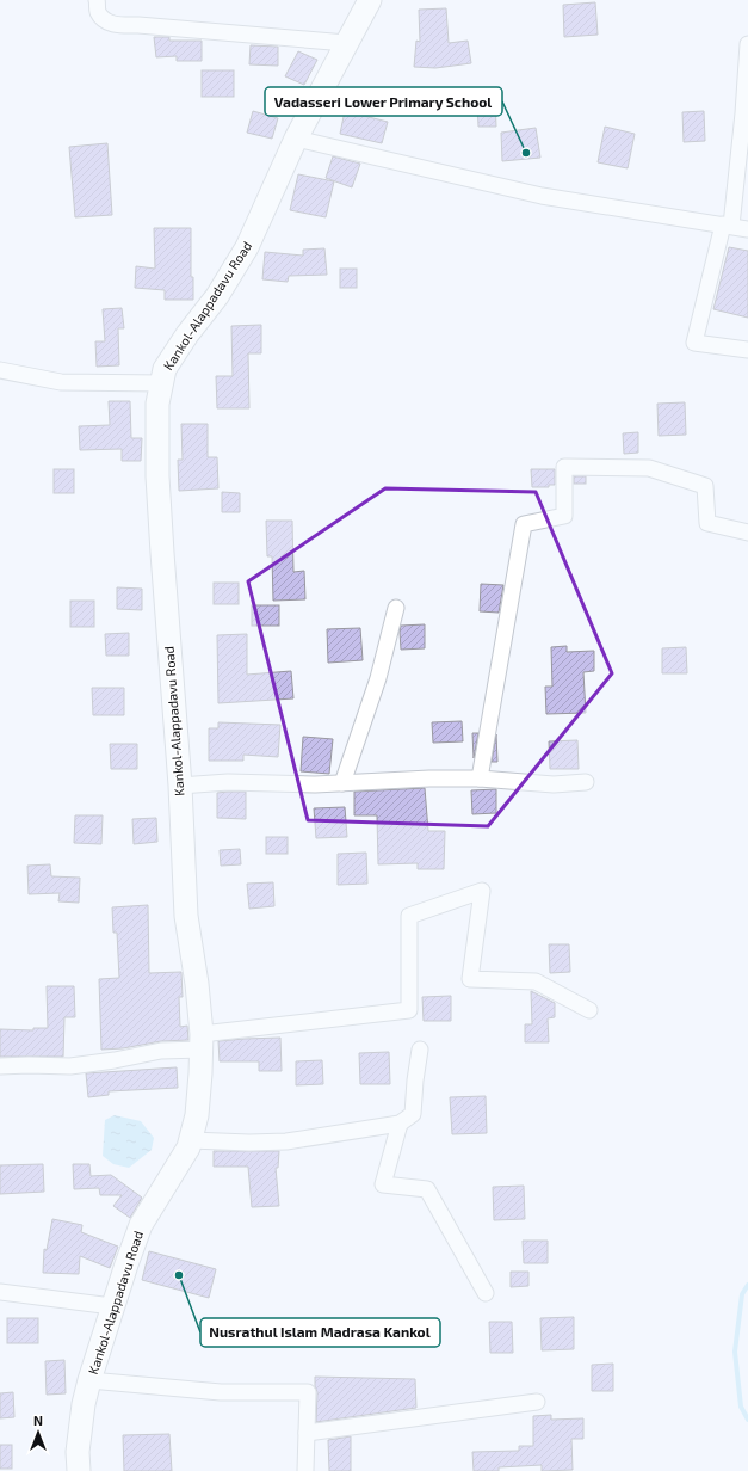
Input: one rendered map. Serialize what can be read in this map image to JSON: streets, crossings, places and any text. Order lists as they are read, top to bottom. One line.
{"streets":{"main road":["Kankol-Alappadavu Road"]},"places":["Vadasseri Lower Primary School","Nusrathul Islam Madrasa Kankol"],"north":"top"}
